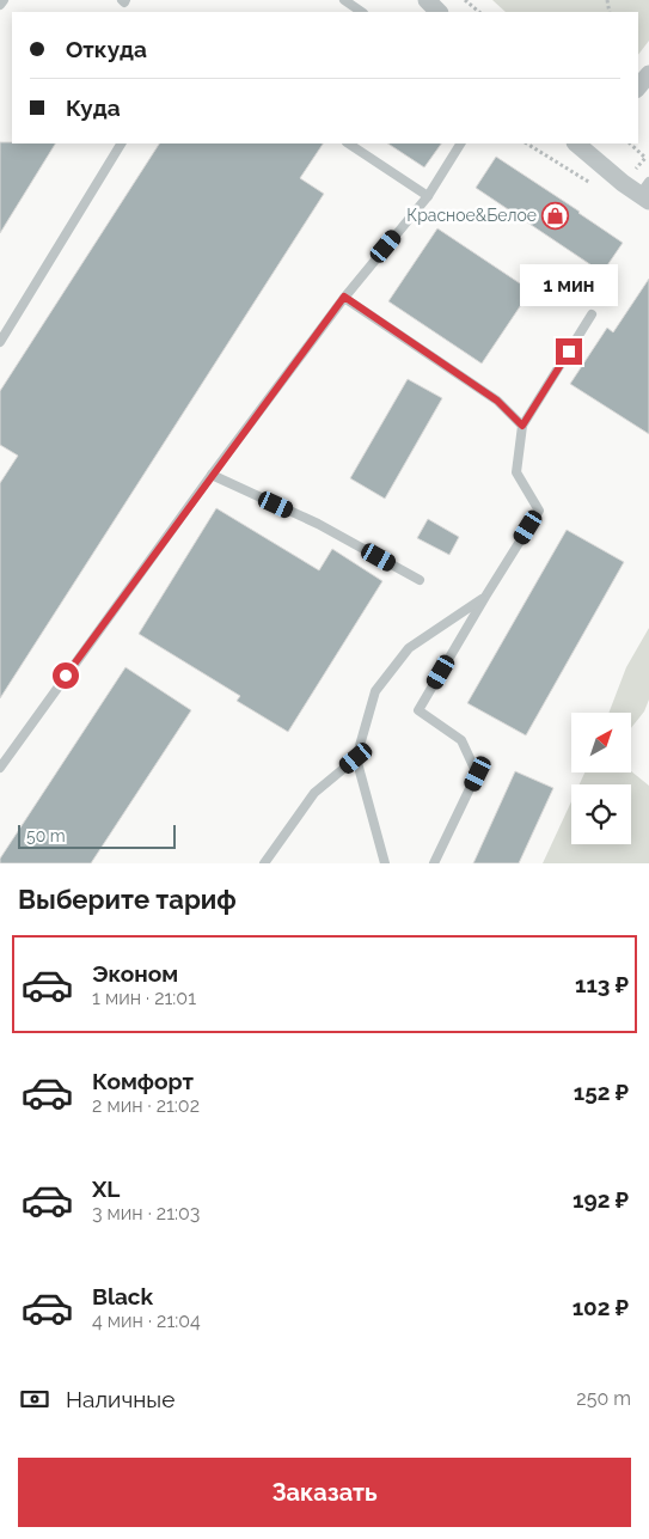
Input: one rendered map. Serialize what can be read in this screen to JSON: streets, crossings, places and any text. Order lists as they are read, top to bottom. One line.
{"places":{"shop":["Красное&Белое"]},"scale_bar":"50 m","north":"top right","page":{"banner":["Откуда","Куда"],"bubble":"1 мин","scale":"50 m","heading":"Выберите тариф","list":[{"name":"Эконом","note":"1 мин · 21:01","value":"113 ₽"},{"name":"Комфорт","note":"2 мин · 21:02","value":"152 ₽"},{"name":"XL","note":"3 мин · 21:03","value":"192 ₽"},{"name":"Black","note":"4 мин · 21:04","value":"102 ₽"}],"pay":["Наличные","250 m"],"buttons":"Заказать"}}
